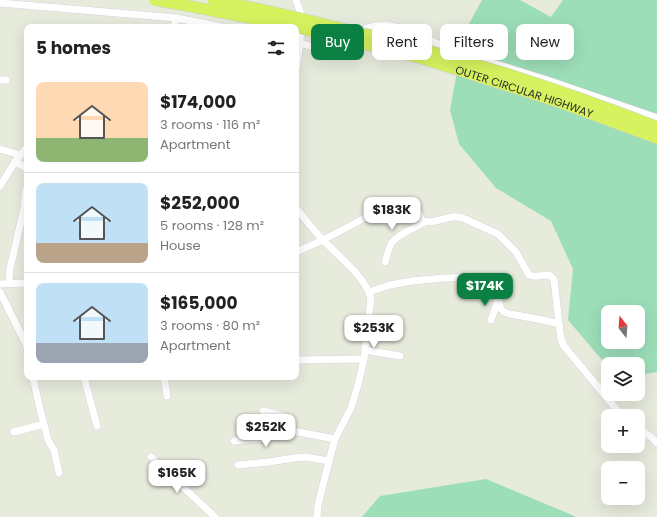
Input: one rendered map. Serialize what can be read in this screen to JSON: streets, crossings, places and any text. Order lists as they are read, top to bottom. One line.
{"streets":{"highway":["OUTER CIRCULAR HIGHWAY"]},"north":"top","page":{"chip":["Buy","Rent","Filters","New"],"heading":"5 homes","list":[{"name":"$174,000","note":"3 rooms · 116 m² · Apartment"},{"name":"$252,000","note":"5 rooms · 128 m² · House"},{"name":"$165,000","note":"3 rooms · 80 m² · Apartment"}],"price":["$183K","$174K","$253K","$252K","$165K"],"map_buttons":["+","−"]}}
